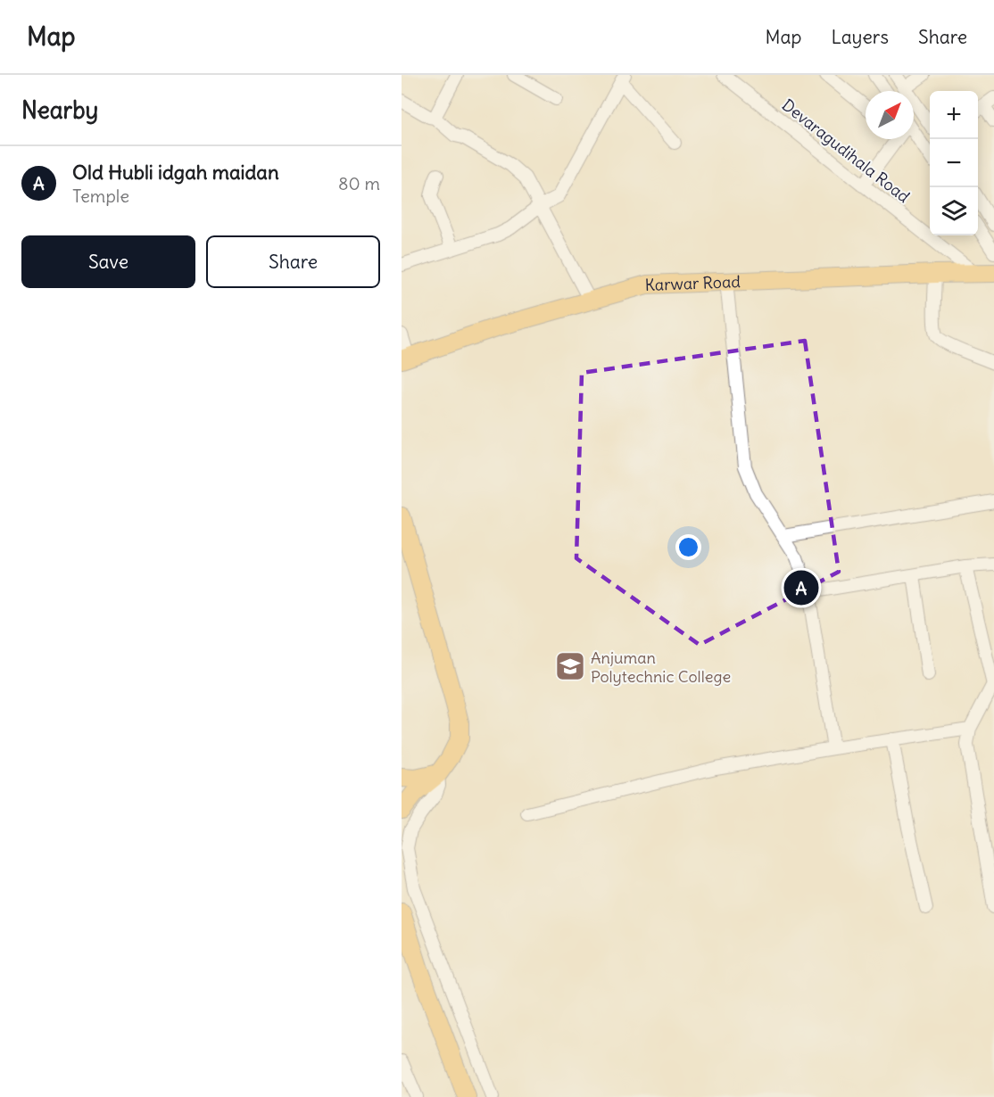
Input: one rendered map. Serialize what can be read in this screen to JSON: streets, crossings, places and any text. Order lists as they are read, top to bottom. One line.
{"streets":{"highway":["Karwar Road"],"street":["Devaragudihala Road"]},"crossings":[["Devaragudihala Road","Karwar Road"]],"places":{"school or university":["Anjuman Polytechnic College"]},"north":"top right","page":{"header":"Map","nav":["Map","Layers","Share"],"heading":"Nearby","map_buttons":["+","−"],"list":[{"mark":"A","name":"Old Hubli idgah maidan","note":"Temple","value":"80 m"}],"buttons":["Save","Share"],"pins":"A"}}
